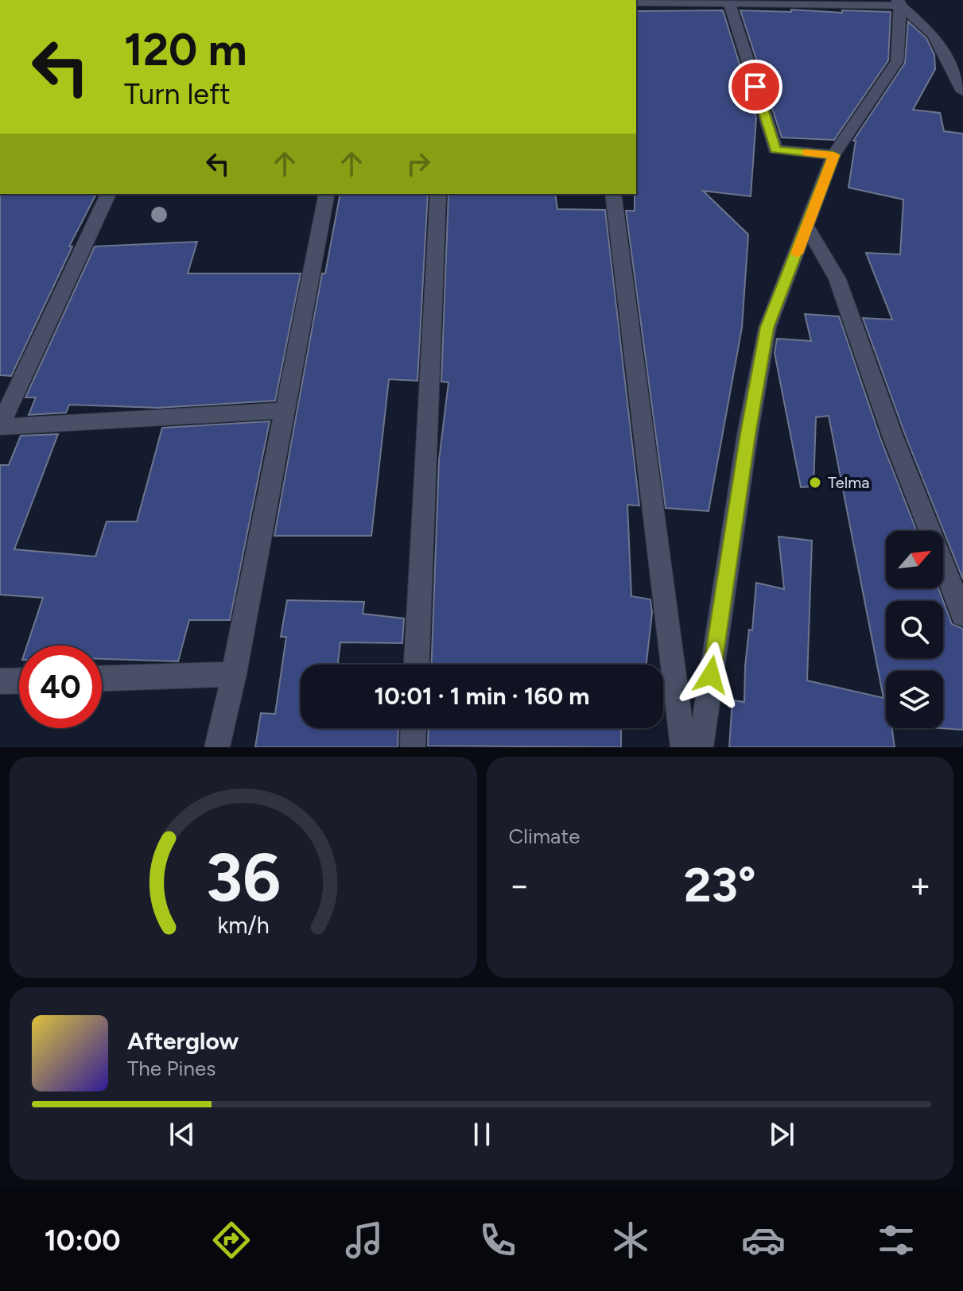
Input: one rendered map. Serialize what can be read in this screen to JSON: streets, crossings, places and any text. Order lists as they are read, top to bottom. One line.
{"places":["Telma"],"north":"top right","page":{"turn":["120 m","Turn left"],"limit":"40","trip":"10:01 · 1 min · 160 m","tile":"Climate","heat":["−","23°","+"],"song":["Afterglow","The Pines"],"tabs":"10:00","gauge":["36","km/h"]}}
